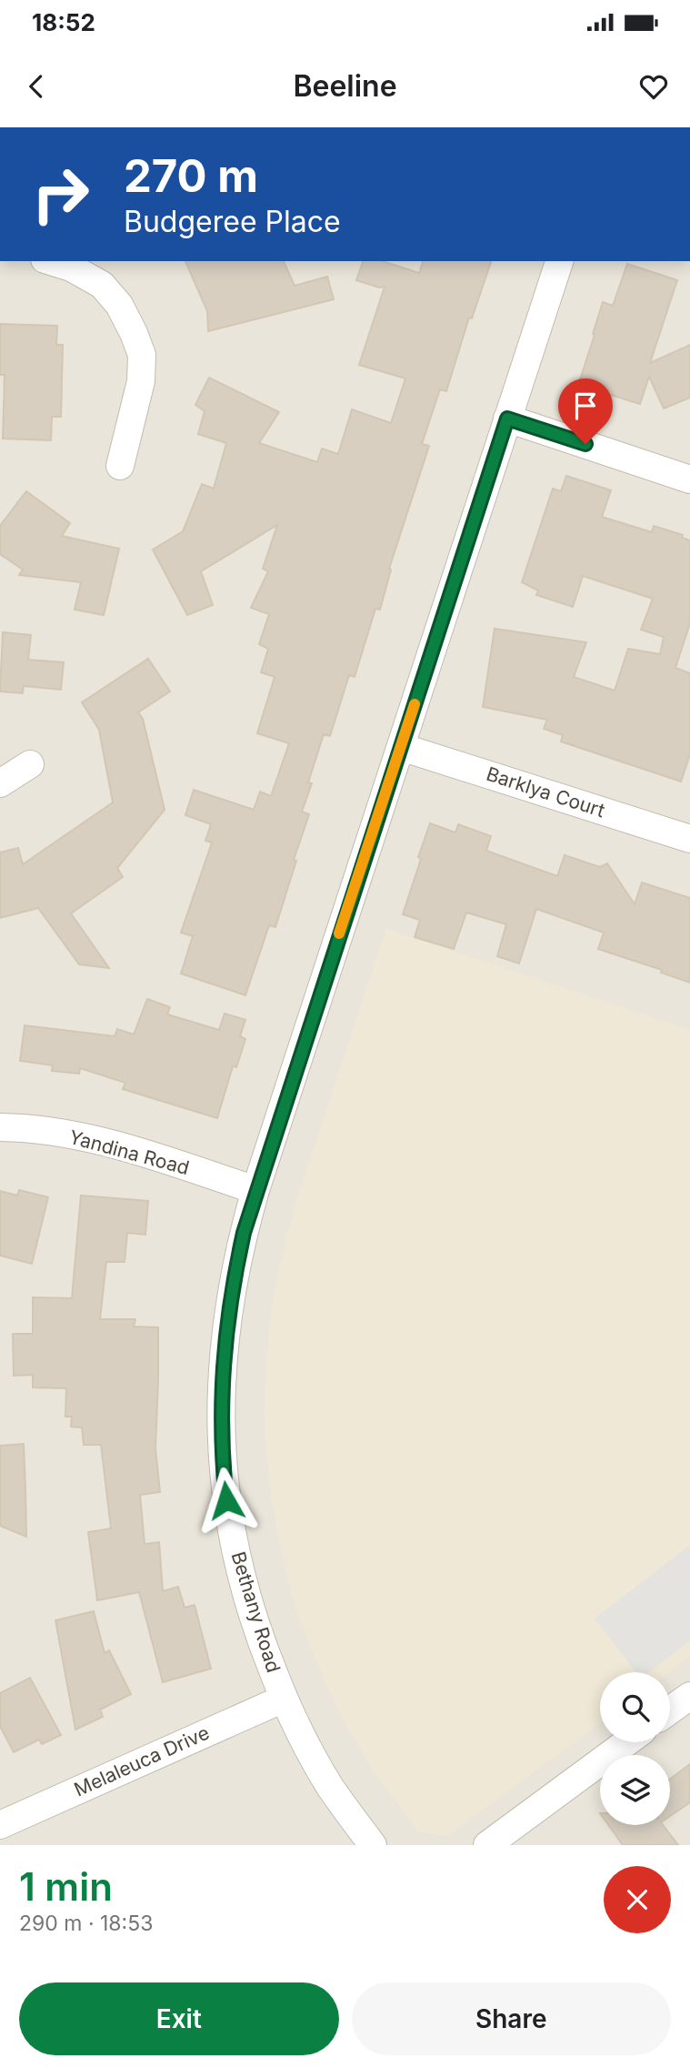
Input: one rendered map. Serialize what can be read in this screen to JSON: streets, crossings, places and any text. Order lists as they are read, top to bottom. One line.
{"streets":{"street":["Barklya Court","Yandina Road","Bethany Road","Melaleuca Drive"]},"crossings":[["Barklya Court","Bethany Road"],["Yandina Road","Bethany Road"],["Bethany Road","Melaleuca Drive"]],"page":{"status":"18:52","header":"Beeline","turn":["270 m","Budgeree Place"],"heading":["1 min","290 m · 18:53"],"buttons":["Exit","Share"]}}
